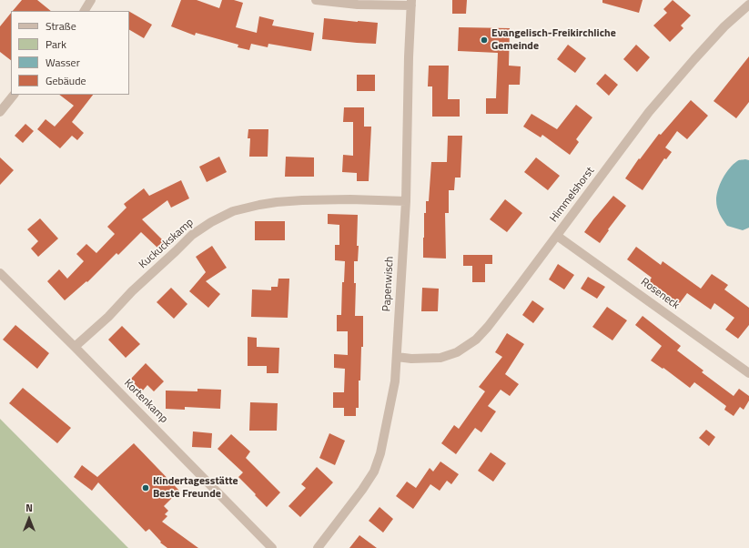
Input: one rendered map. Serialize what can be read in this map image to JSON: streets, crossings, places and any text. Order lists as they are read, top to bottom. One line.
{"streets":{"street":["Himmelshorst","Kuckuckskamp","Papenwisch","Roseneck","Kortenkamp"]},"crossings":[["Himmelshorst","Papenwisch"],["Himmelshorst","Roseneck"],["Kuckuckskamp","Papenwisch"],["Kuckuckskamp","Kortenkamp"]],"places":["Evangelisch-Freikirchliche Gemeinde","Kindertagesstätte Beste Freunde"],"legend":["Straße","Park","Wasser","Gebäude"],"north":"top"}
